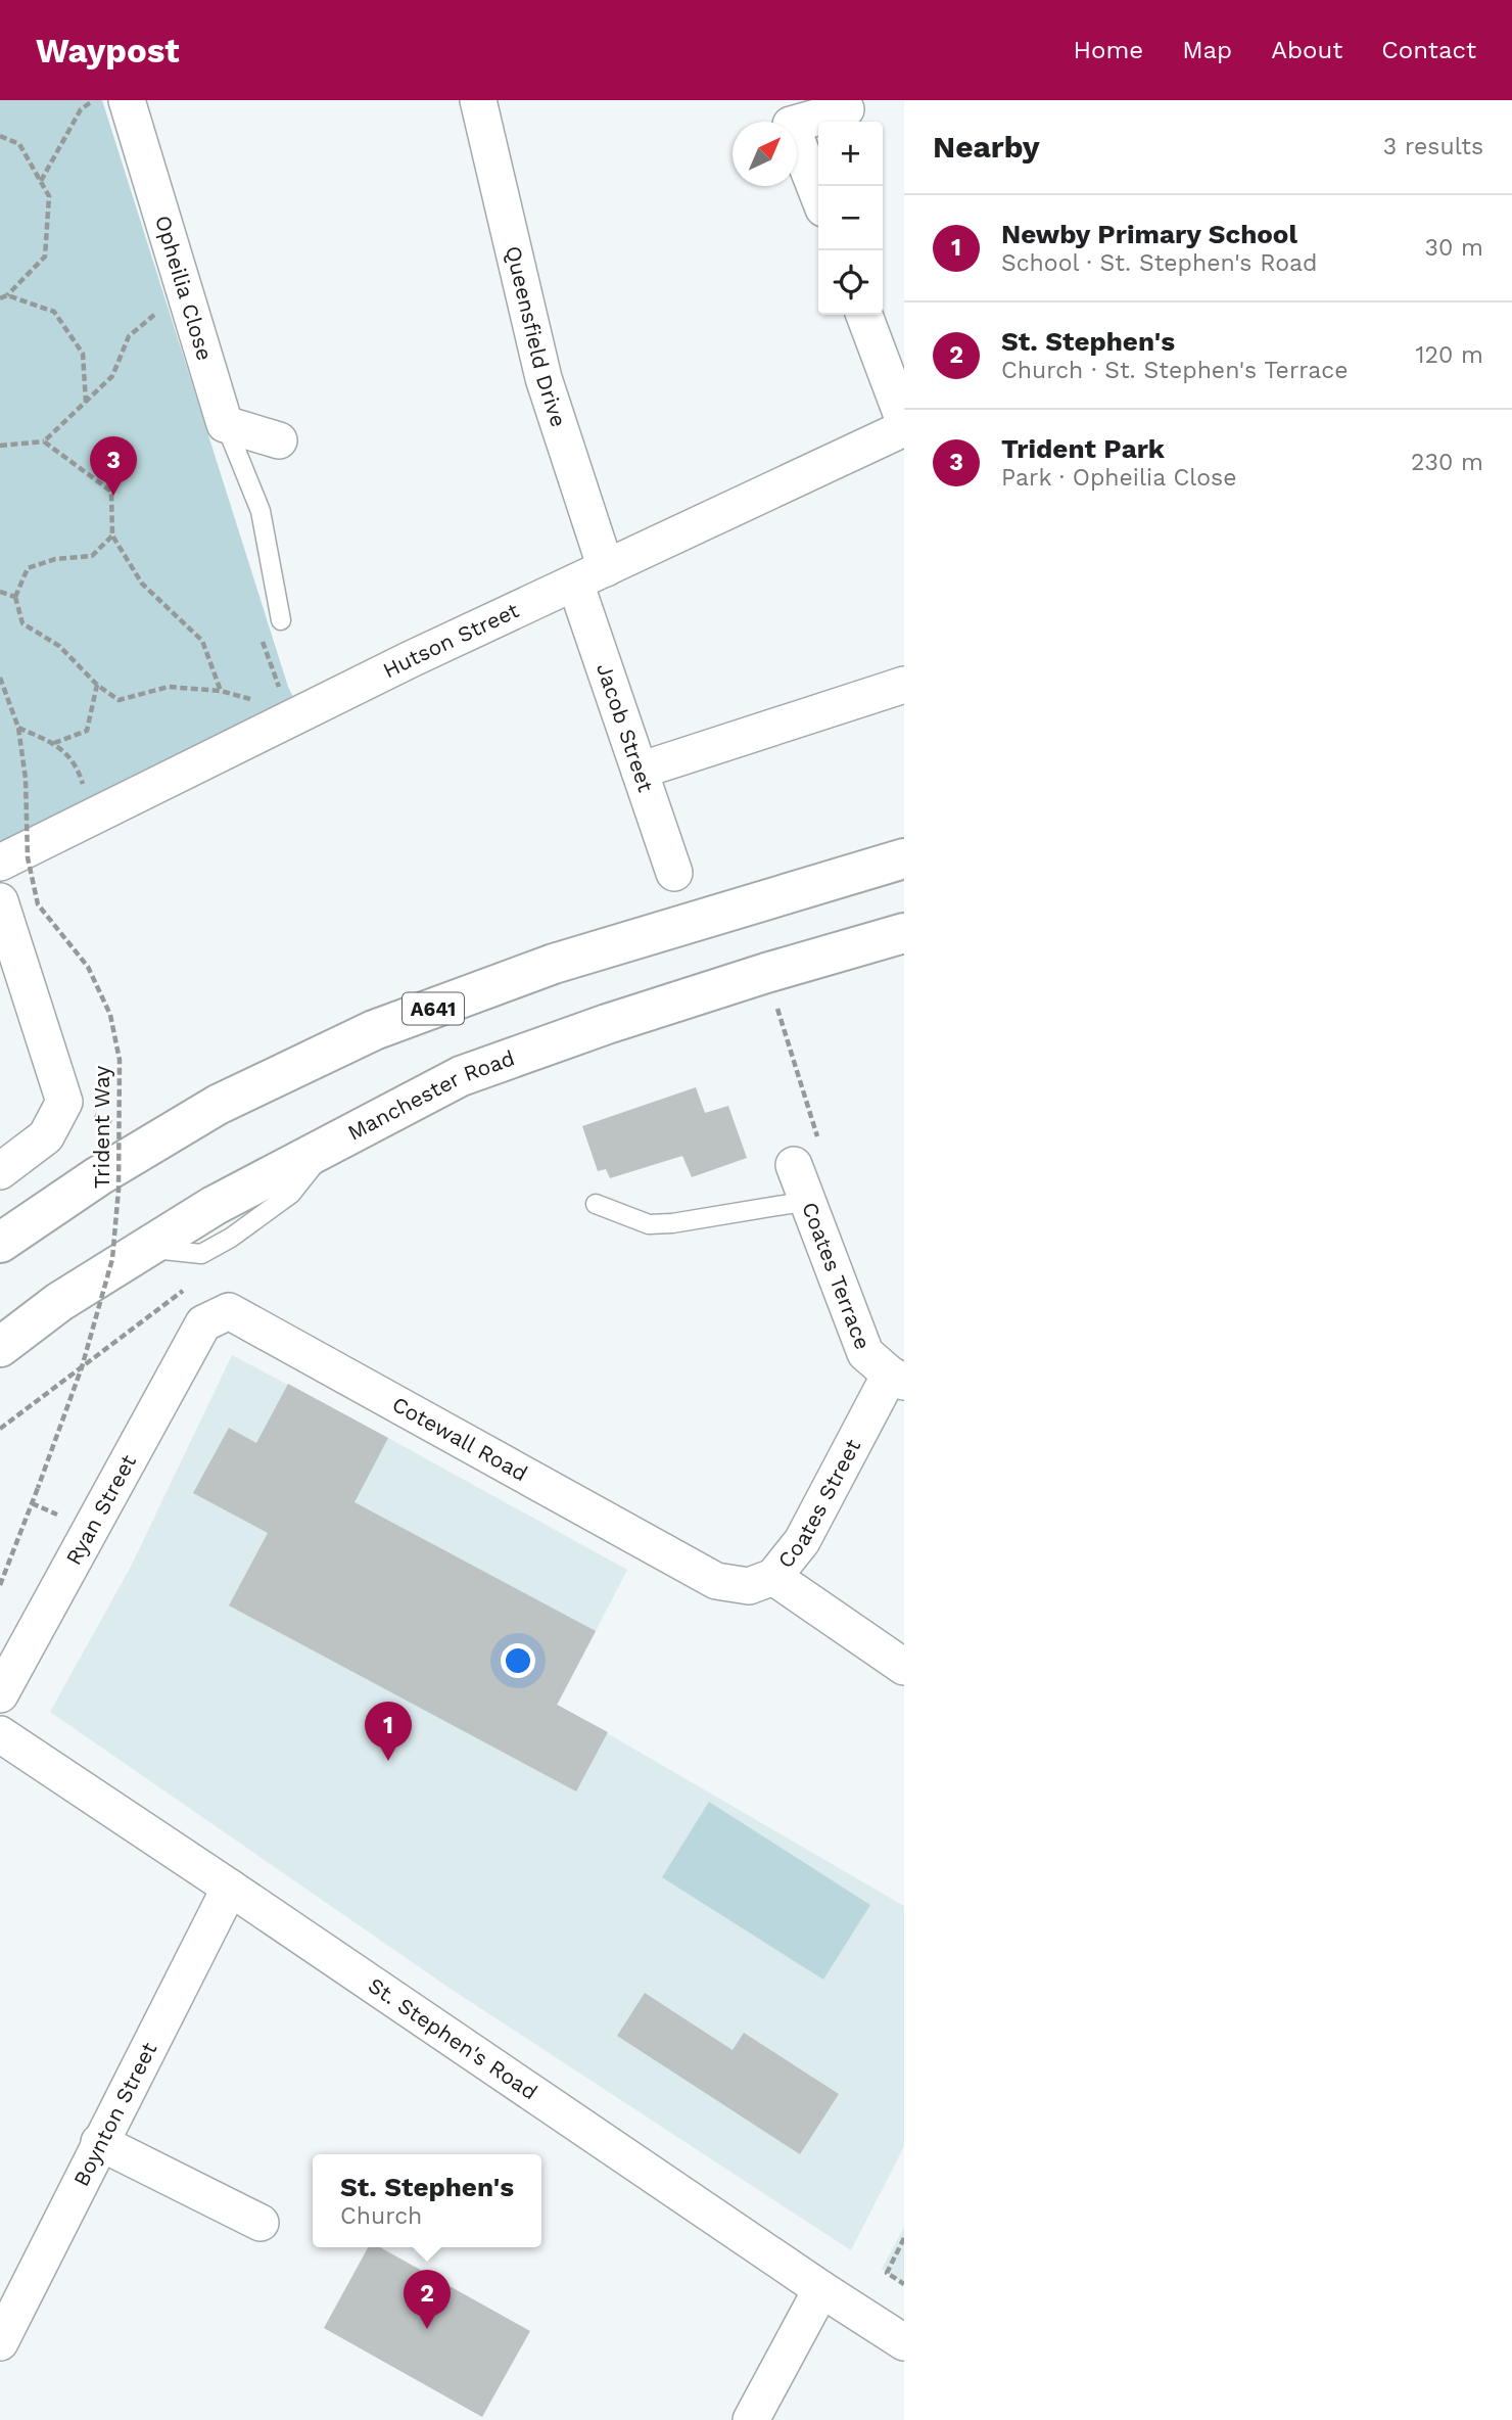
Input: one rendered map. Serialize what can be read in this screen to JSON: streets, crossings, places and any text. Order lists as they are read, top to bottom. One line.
{"streets":{"main road":["A641","Manchester Road"],"street":["Opheilia Close","Queensfield Drive","Hutson Street","Jacob Street","Coates Terrace","Cotewall Road","Coates Street","Ryan Street","St. Stephen's Road","Boynton Street"],"path":["Trident Way"]},"crossings":[["Queensfield Drive","Hutson Street"],["Queensfield Drive","Jacob Street"],["Hutson Street","Jacob Street"],["Coates Terrace","Coates Street"],["Cotewall Road","Coates Street"],["Cotewall Road","Ryan Street"],["St. Stephen's Road","Boynton Street"]],"north":"top right","page":{"header":"Waypost","nav":["Home","Map","About","Contact"],"heading":["Nearby","3 results"],"map_buttons":["+","−"],"list":[{"mark":"1","name":"Newby Primary School","note":"School · St. Stephen's Road","value":"30 m"},{"mark":"2","name":"St. Stephen's","note":"Church · St. Stephen's Terrace","value":"120 m"},{"mark":"3","name":"Trident Park","note":"Park · Opheilia Close","value":"230 m"}],"pins":["3","1","2"],"popup":["St. Stephen's","Church"]}}
